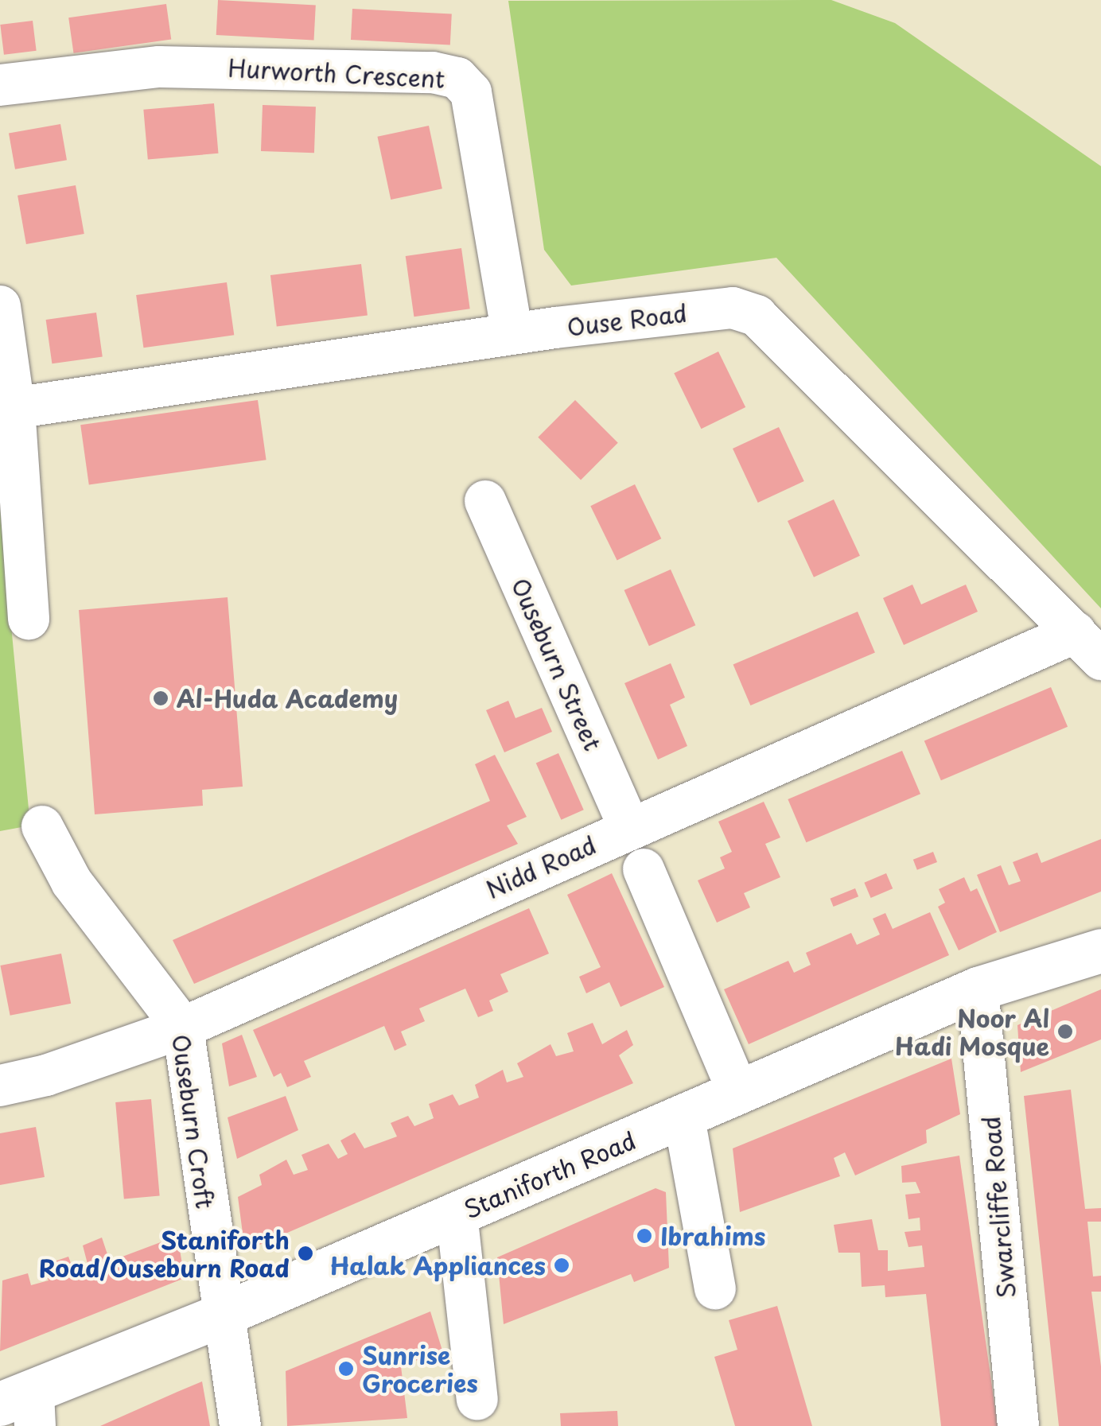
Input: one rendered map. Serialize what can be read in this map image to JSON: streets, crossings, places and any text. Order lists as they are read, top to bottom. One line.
{"streets":{"main road":["Staniforth Road"],"street":["Hurworth Crescent","Ouse Road","Ouseburn Street","Nidd Road","Ouseburn Croft","Swarcliffe Road"]},"crossings":[["Hurworth Crescent","Ouse Road"],["Ouse Road","Nidd Road"],["Ouseburn Street","Nidd Road"],["Nidd Road","Ouseburn Croft"],["Ouseburn Croft","Staniforth Road"],["Staniforth Road","Swarcliffe Road"]],"places":["Al-Huda Academy","Noor Al Hadi Mosque","Ibrahims","Staniforth Road/Ouseburn Road","Halak Appliances","Sunrise Groceries"]}
